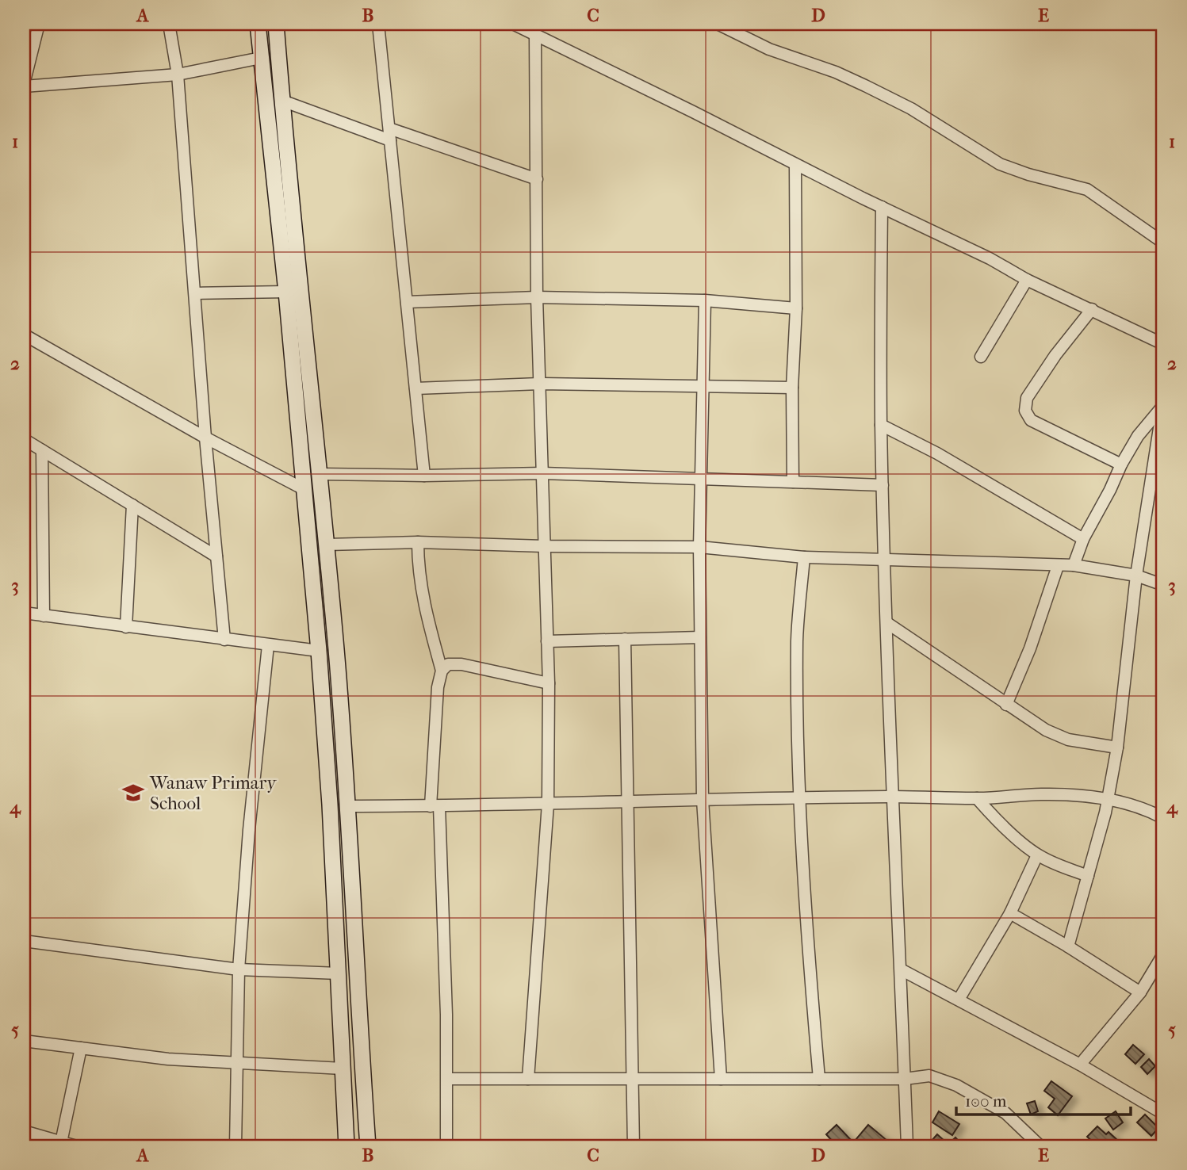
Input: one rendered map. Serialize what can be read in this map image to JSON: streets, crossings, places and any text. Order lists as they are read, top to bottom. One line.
{"places":{"school or university":["Wanaw Primary School"]},"scale_bar":"100 m","grid":{"columns":["A","B","C","D","E"],"rows":["1","2","3","4","5"]}}
